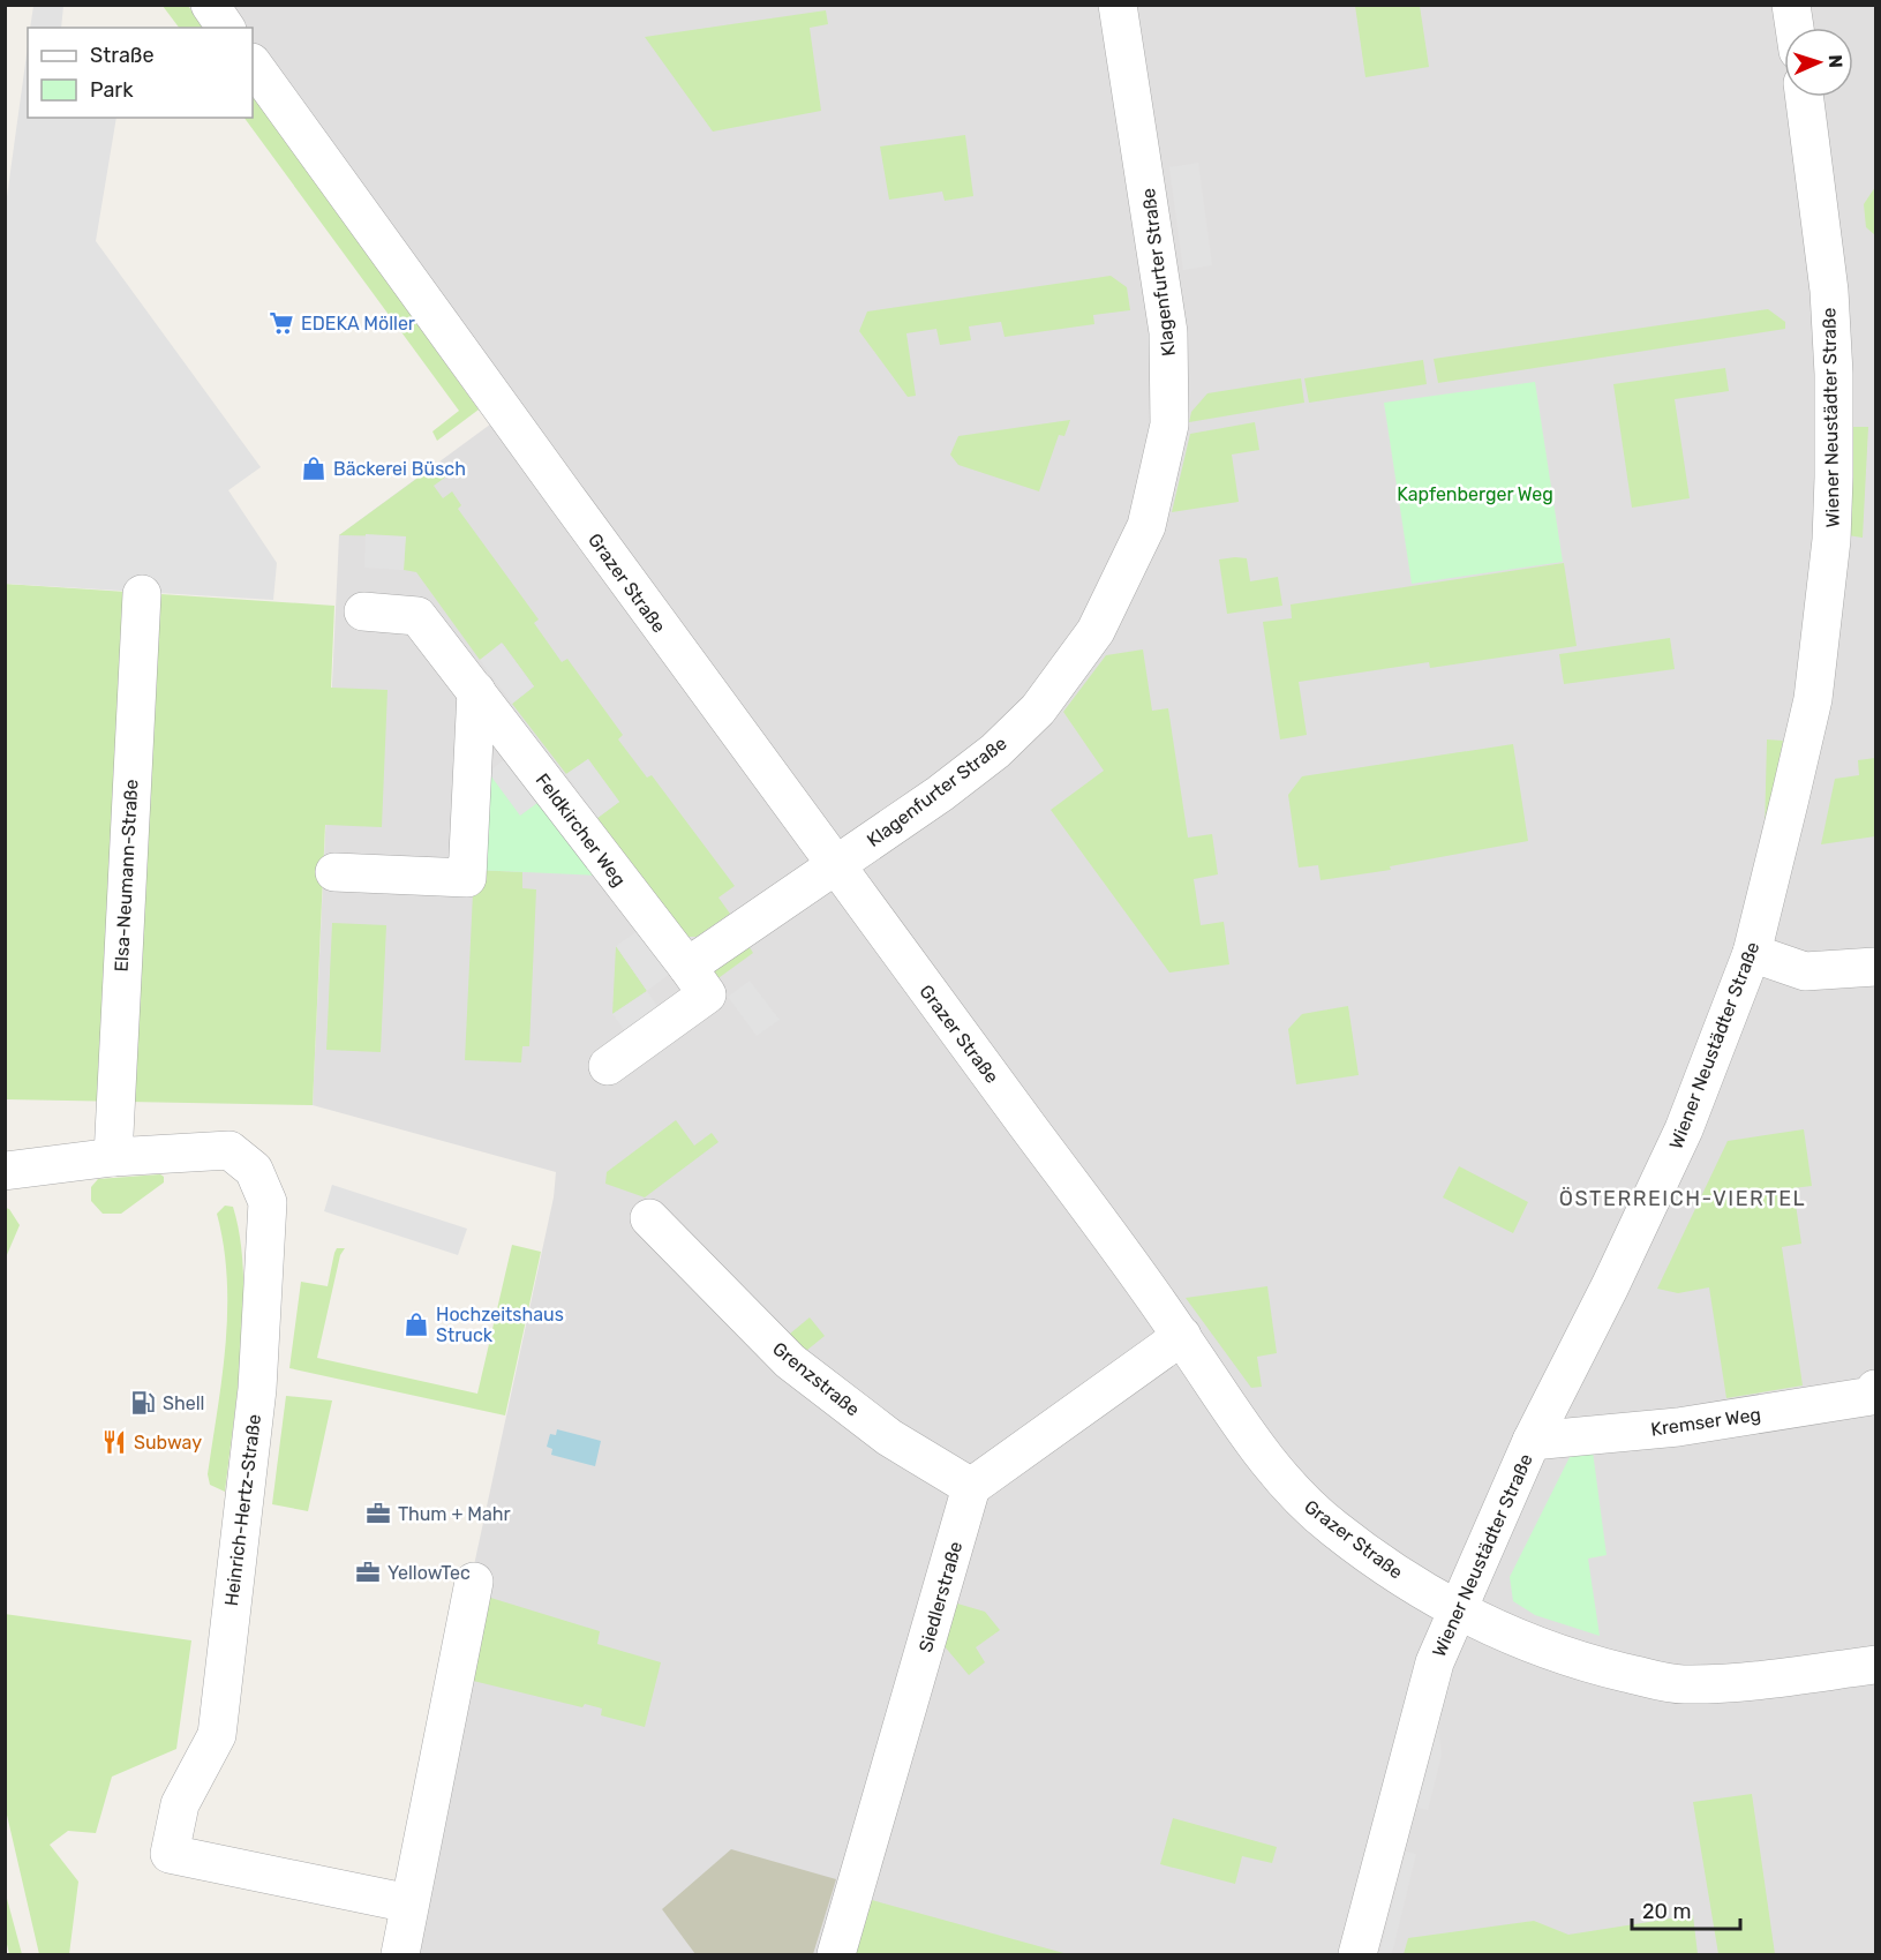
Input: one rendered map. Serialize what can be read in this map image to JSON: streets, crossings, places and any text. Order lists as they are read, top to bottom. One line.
{"streets":{"street":["Klagenfurter Straße","Wiener Neustädter Straße","Grazer Straße","Feldkircher Weg","Elsa-Neumann-Straße","Grenzstraße","Kremser Weg","Heinrich-Hertz-Straße","Siedlerstraße"]},"crossings":[["Klagenfurter Straße","Grazer Straße"],["Wiener Neustädter Straße","Grazer Straße"],["Wiener Neustädter Straße","Kremser Weg"],["Elsa-Neumann-Straße","Heinrich-Hertz-Straße"],["Grenzstraße","Siedlerstraße"]],"districts":["ÖSTERREICH-VIERTEL"],"parks":["Kapfenberger Weg"],"places":{"supermarket":["EDEKA Möller"],"shop":["Bäckerei Büsch","Hochzeitshaus Struck"],"fuel station":["Shell"],"restaurant":["Subway"],"office":["Thum + Mahr","YellowTec"]},"legend":["Straße","Park"],"scale_bar":"20 m","north":"right"}
